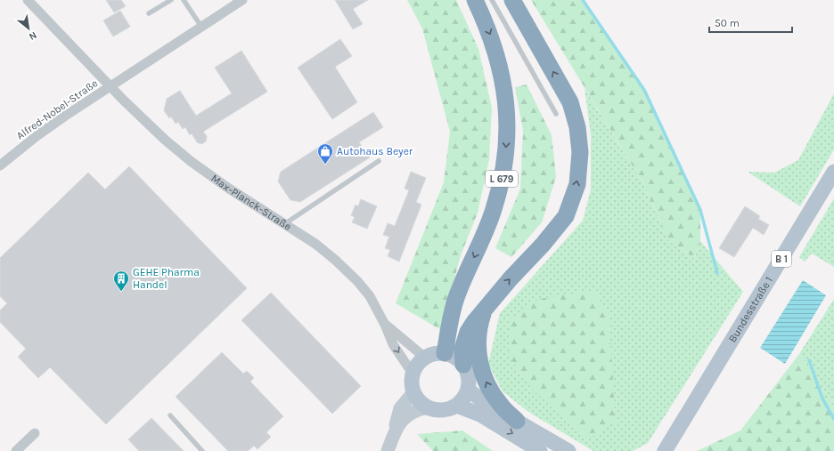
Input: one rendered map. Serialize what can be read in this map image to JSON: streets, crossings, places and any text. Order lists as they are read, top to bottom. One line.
{"streets":{"highway":["L 679"],"main road":["B 1","Bundesstraße 1"],"street":["Alfred-Nobel-Straße","Max-Planck-Straße"]},"crossings":[["Alfred-Nobel-Straße","Max-Planck-Straße"],["L 679","Max-Planck-Straße"]],"places":{"shop":["Autohaus Beyer"],"building":["GEHE Pharma Handel"]},"scale_bar":"50 m","north":"bottom right"}
